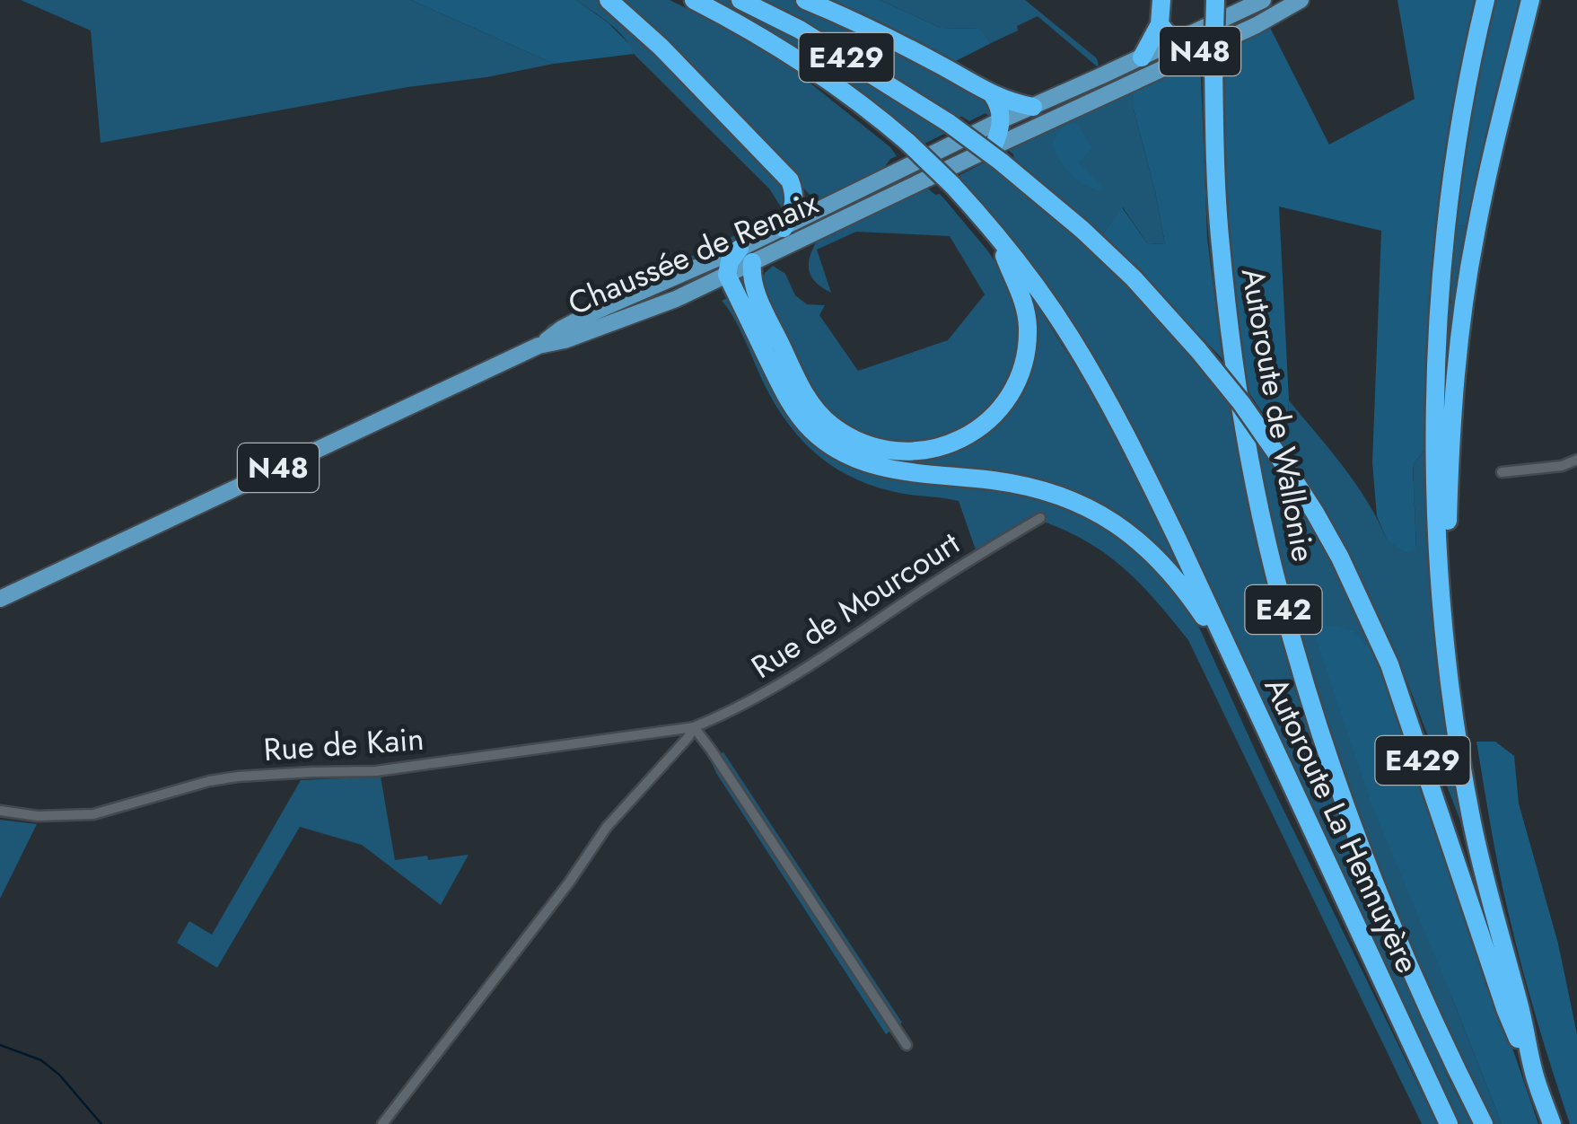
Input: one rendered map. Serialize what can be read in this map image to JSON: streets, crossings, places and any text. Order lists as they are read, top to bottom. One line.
{"streets":{"highway":["E429","Autoroute de Wallonie","E42","Autoroute La Hennuyère"],"main road":["N48","Chaussée de Renaix"],"street":["Rue de Mourcourt","Rue de Kain"]},"crossings":[["N48","Chaussée de Renaix"],["E429","Chaussée de Renaix"],["Rue de Mourcourt","Rue de Kain"]]}
